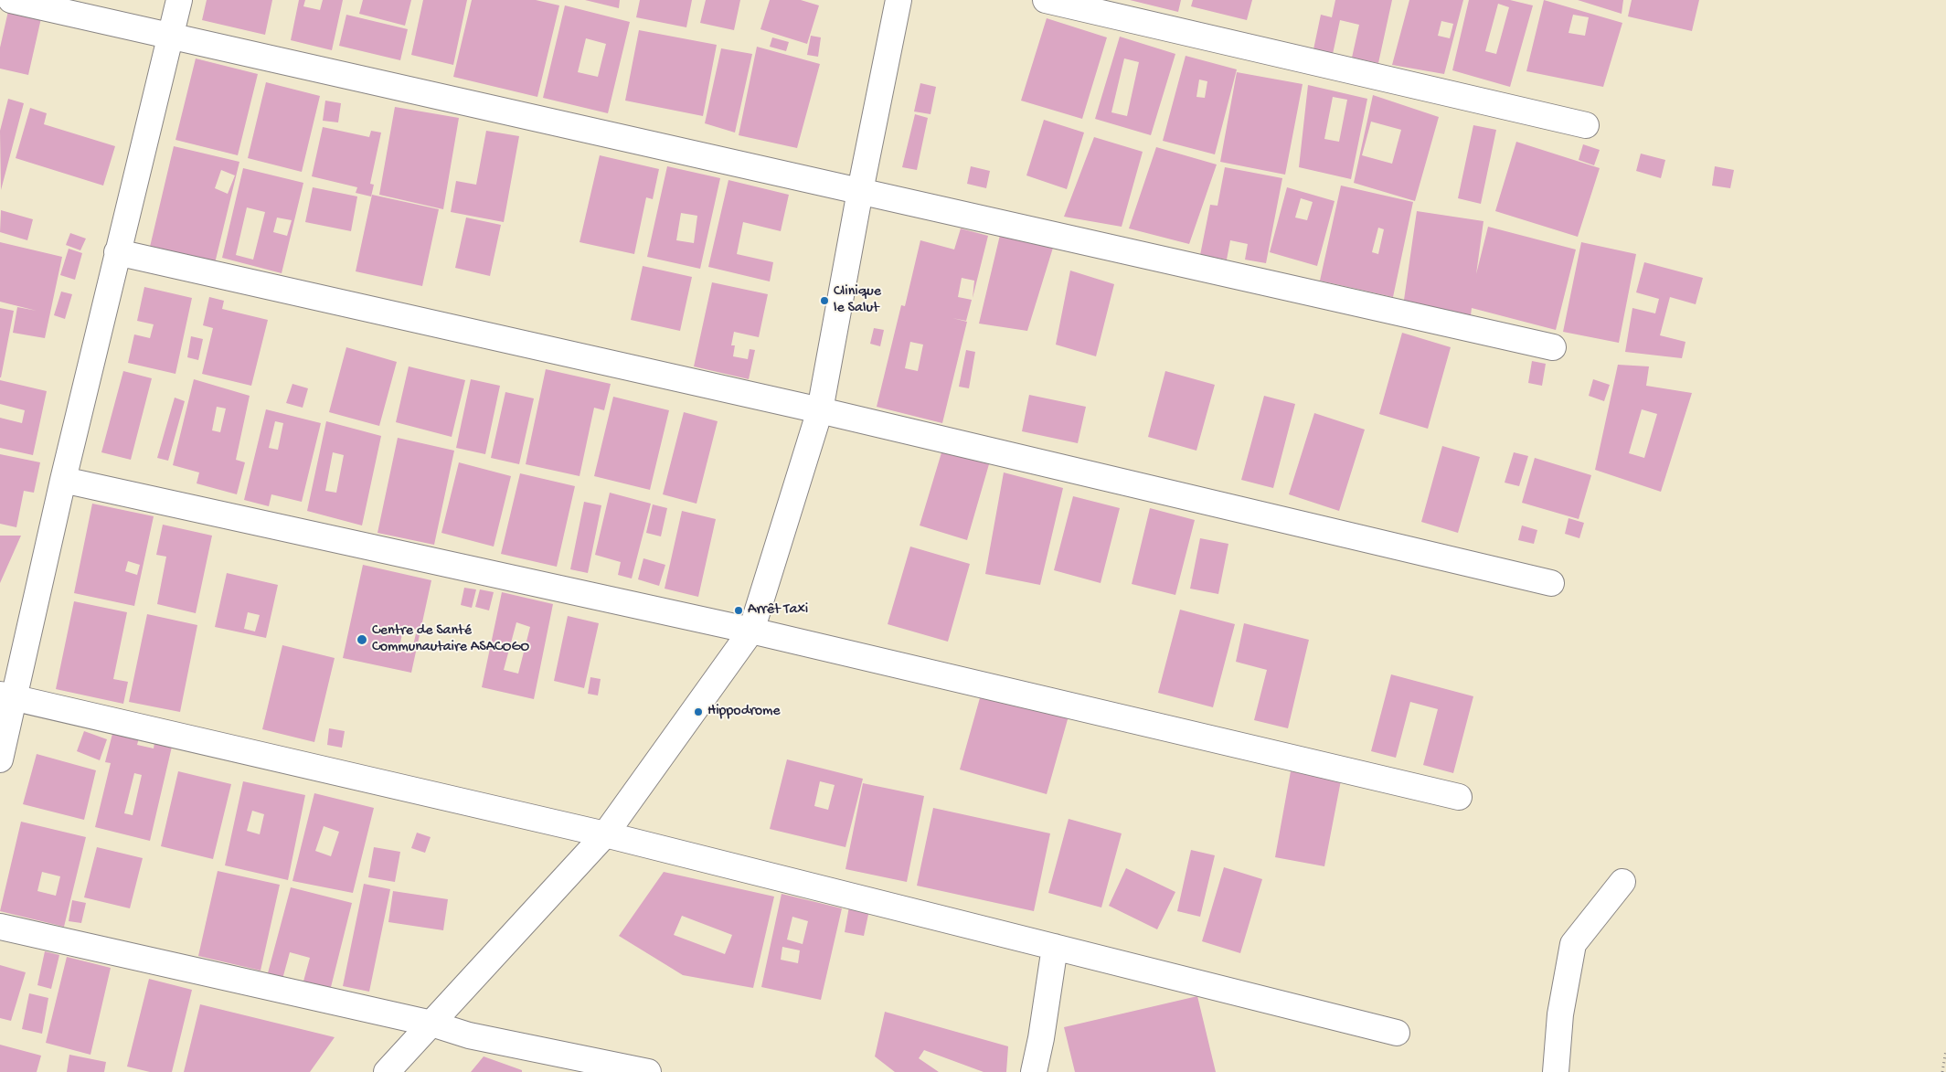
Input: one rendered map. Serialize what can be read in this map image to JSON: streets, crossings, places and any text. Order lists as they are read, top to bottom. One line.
{"places":["Clinique le Salut","Arrêt Taxi","Centre de Santé Communautaire ASACOGO","Hippodrome"]}
